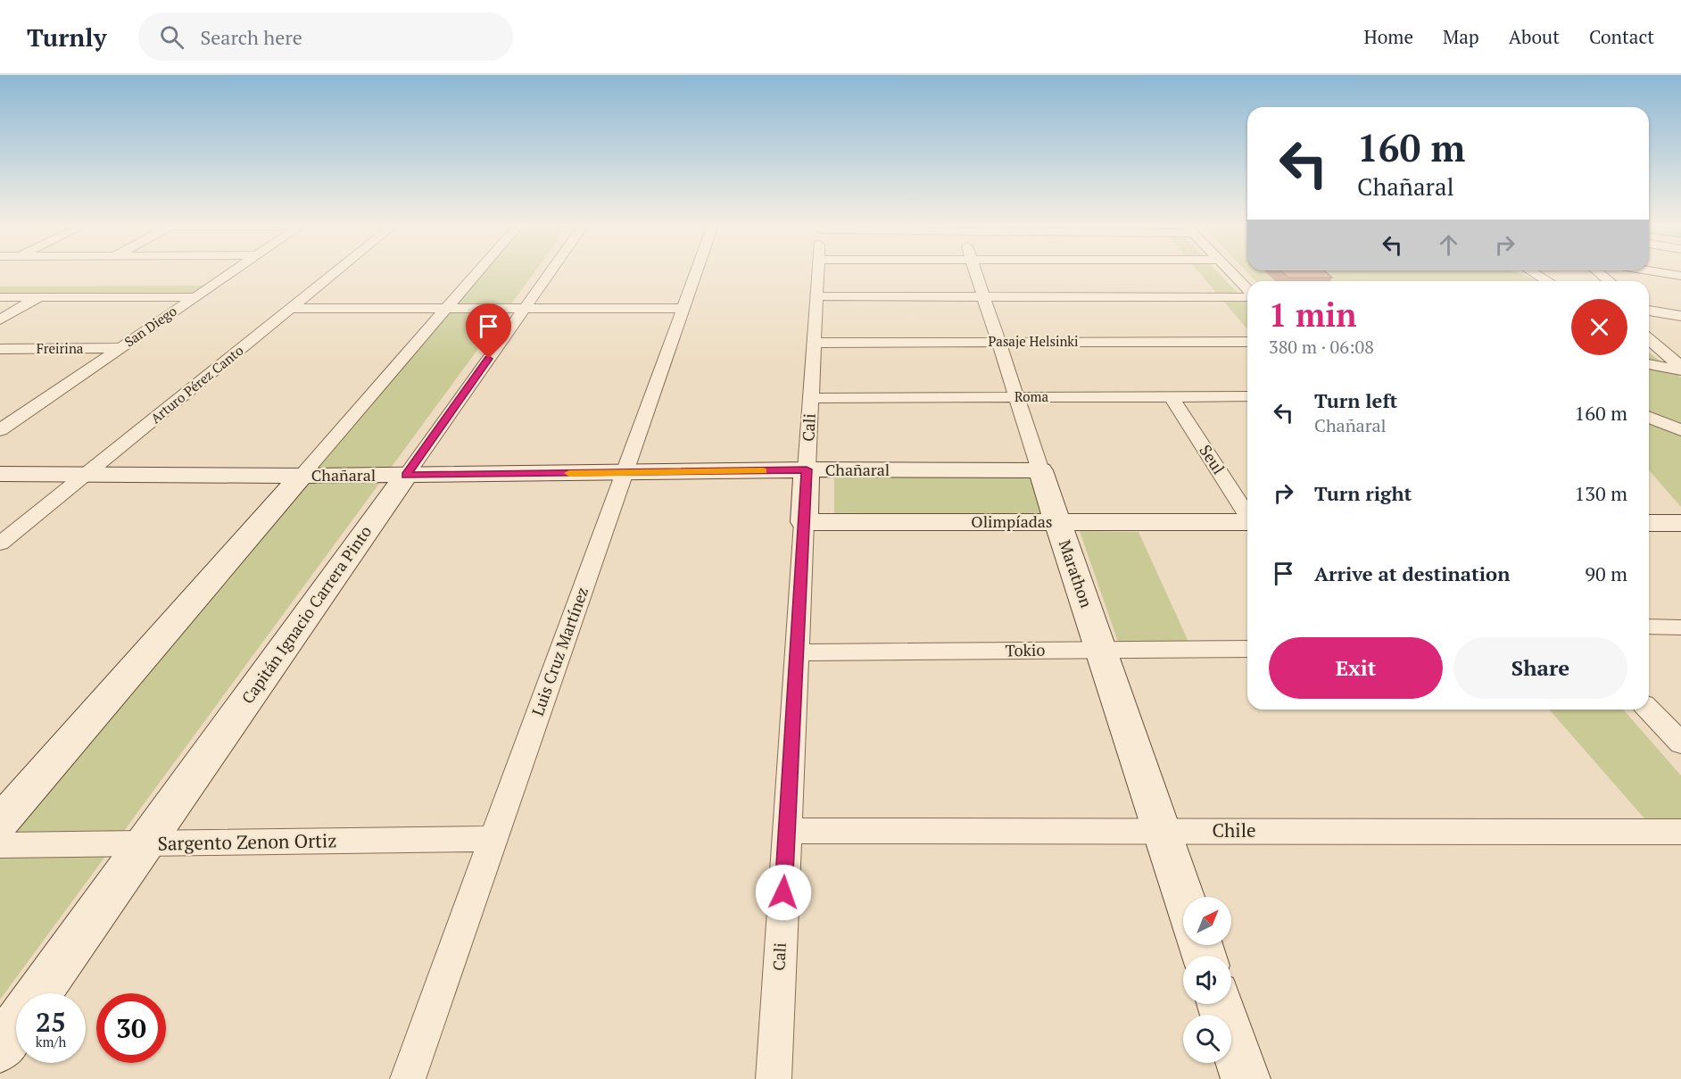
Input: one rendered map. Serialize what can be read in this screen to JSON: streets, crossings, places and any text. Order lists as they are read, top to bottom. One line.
{"streets":{"street":["San Diego","Pasaje Helsinki","Freirina","Arturo Pérez Canto","Roma","Cali","Seul","Chañaral","Olimpíadas","Marathon","Capitán Ignacio Carrera Pinto","Tokio","Luis Cruz Martínez","Chile","Sargento Zenon Ortiz"]},"crossings":[["San Diego","Freirina"],["Pasaje Helsinki","Cali"],["Pasaje Helsinki","Marathon"],["Arturo Pérez Canto","Chañaral"],["Roma","Cali"],["Roma","Seul"],["Roma","Marathon"],["Cali","Chañaral"],["Cali","Olimpíadas"],["Cali","Tokio"],["Cali","Chile"],["Chañaral","Marathon"],["Chañaral","Capitán Ignacio Carrera Pinto"],["Chañaral","Luis Cruz Martínez"],["Olimpíadas","Marathon"],["Marathon","Tokio"],["Marathon","Chile"],["Capitán Ignacio Carrera Pinto","Sargento Zenon Ortiz"],["Luis Cruz Martínez","Sargento Zenon Ortiz"]],"north":"top right","page":{"header":"Turnly","search":"Search here","nav":["Home","Map","About","Contact"],"turn":["160 m","Chañaral"],"heading":["1 min","380 m · 06:08"],"list":[{"name":"Turn left","note":"Chañaral","value":"160 m"},{"name":"Turn right","value":"130 m"},{"name":"Arrive at destination","value":"90 m"}],"buttons":["Exit","Share"],"speed":"25 km/h","limit":"30"}}
